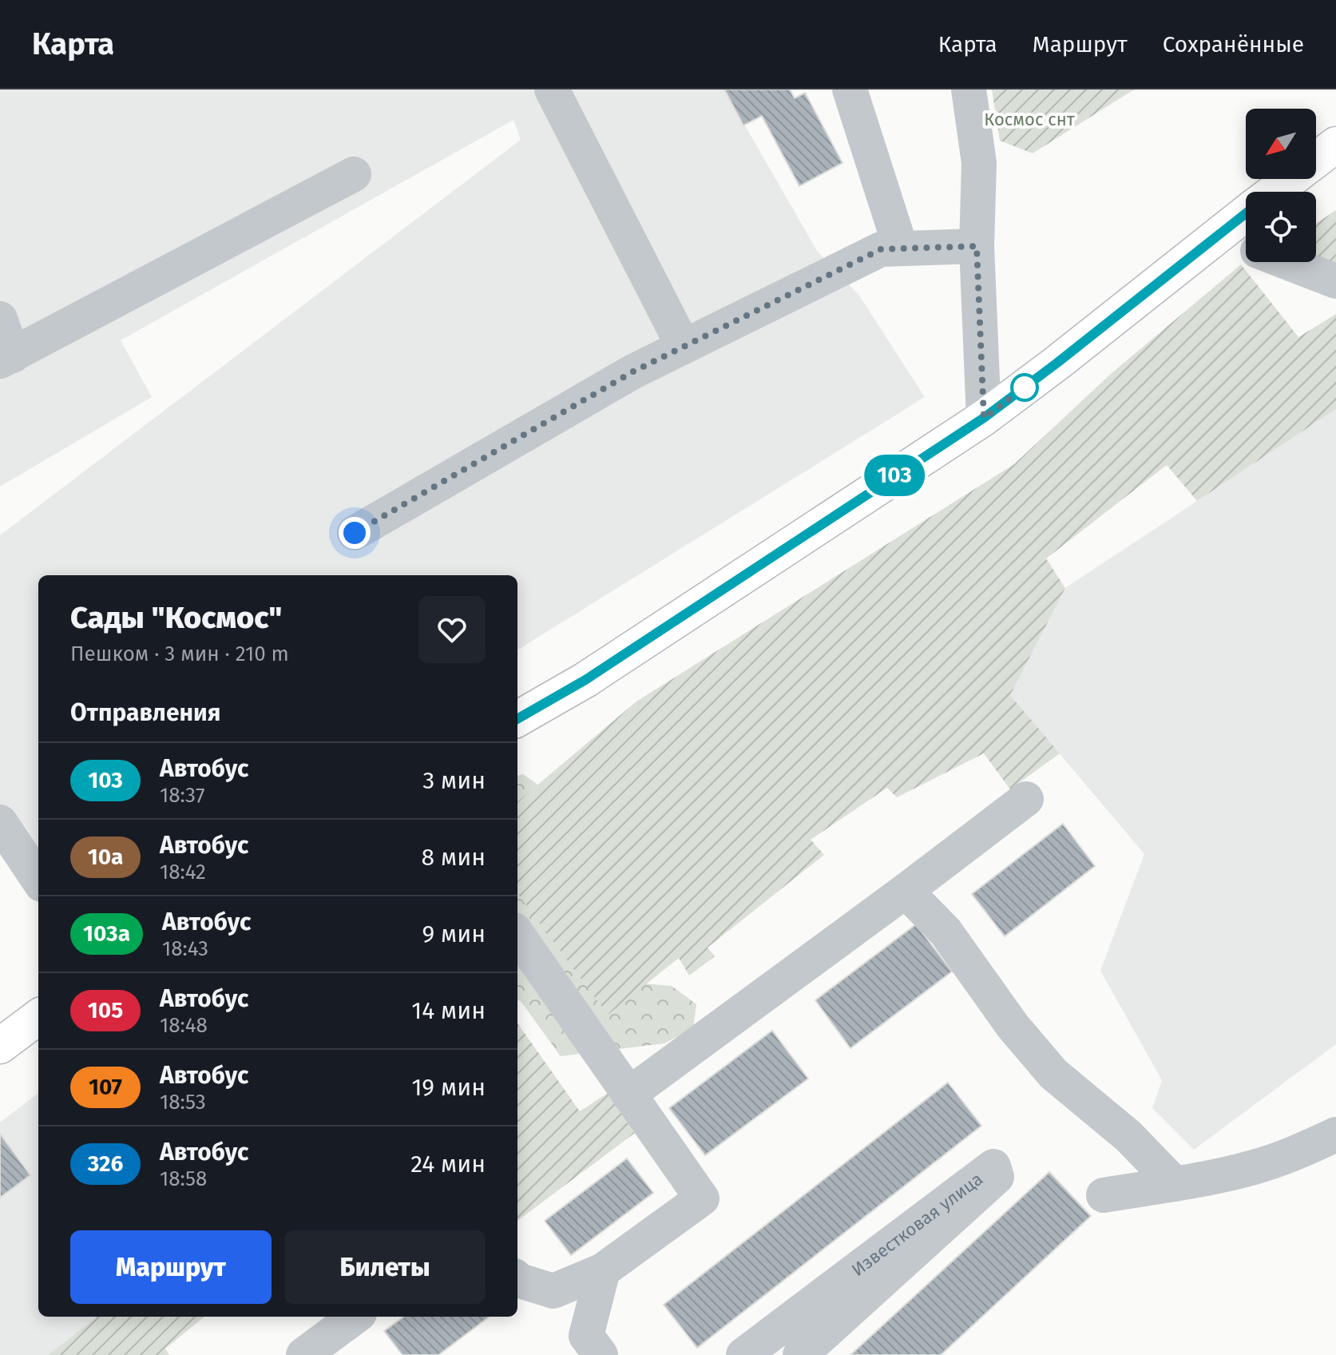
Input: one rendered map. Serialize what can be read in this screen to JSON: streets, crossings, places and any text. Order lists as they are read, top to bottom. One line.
{"streets":{"street":["Известковая улица"]},"parks":["Космос снт"],"lines":["bus line 103"],"north":"bottom left","page":{"header":"Карта","nav":["Карта","Маршрут","Сохранённые"],"on_map":"103","heading":[["Сады \"Космос\"","Пешком · 3 мин · 210 m"],"Отправления"],"list":[{"mark":"103","name":"Автобус","note":"18:37","value":"3 мин"},{"mark":"10а","name":"Автобус","note":"18:42","value":"8 мин"},{"mark":"103а","name":"Автобус","note":"18:43","value":"9 мин"},{"mark":"105","name":"Автобус","note":"18:48","value":"14 мин"},{"mark":"107","name":"Автобус","note":"18:53","value":"19 мин"},{"mark":"326","name":"Автобус","note":"18:58","value":"24 мин"}],"buttons":["Маршрут","Билеты"]}}
